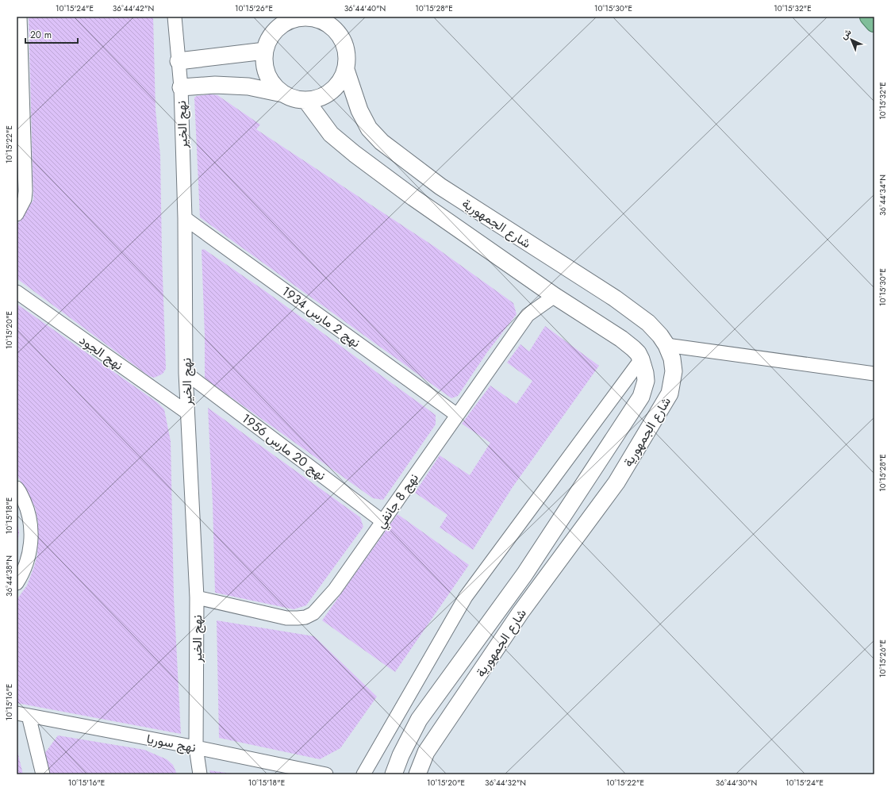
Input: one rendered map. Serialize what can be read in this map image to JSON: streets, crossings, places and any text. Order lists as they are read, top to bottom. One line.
{"streets":{"street":["نهج الخير","شارع الجمهورية","نهج 2 مارس 1934","نهج الجود","نهج 20 مارس 1956","نهج 8 جانفي","نهج سوريا"]},"crossings":[["نهج الخير","نهج 2 مارس 1934"],["نهج الخير","نهج الجود"],["نهج الخير","نهج 20 مارس 1956"],["نهج الخير","نهج 8 جانفي"],["نهج الخير","نهج سوريا"],["نهج 2 مارس 1934","نهج 8 جانفي"],["نهج 20 مارس 1956","نهج 8 جانفي"]],"scale_bar":"20 m","north":"top left","coordinates":["10°15'24\"E","36°44'42\"N","10°15'26\"E","36°44'40\"N","10°15'28\"E","10°15'30\"E","10°15'32\"E","10°15'22\"E","36°44'34\"N","10°15'20\"E","10°15'18\"E","36°44'38\"N","10°15'16\"E","36°44'32\"N","36°44'30\"N"]}
